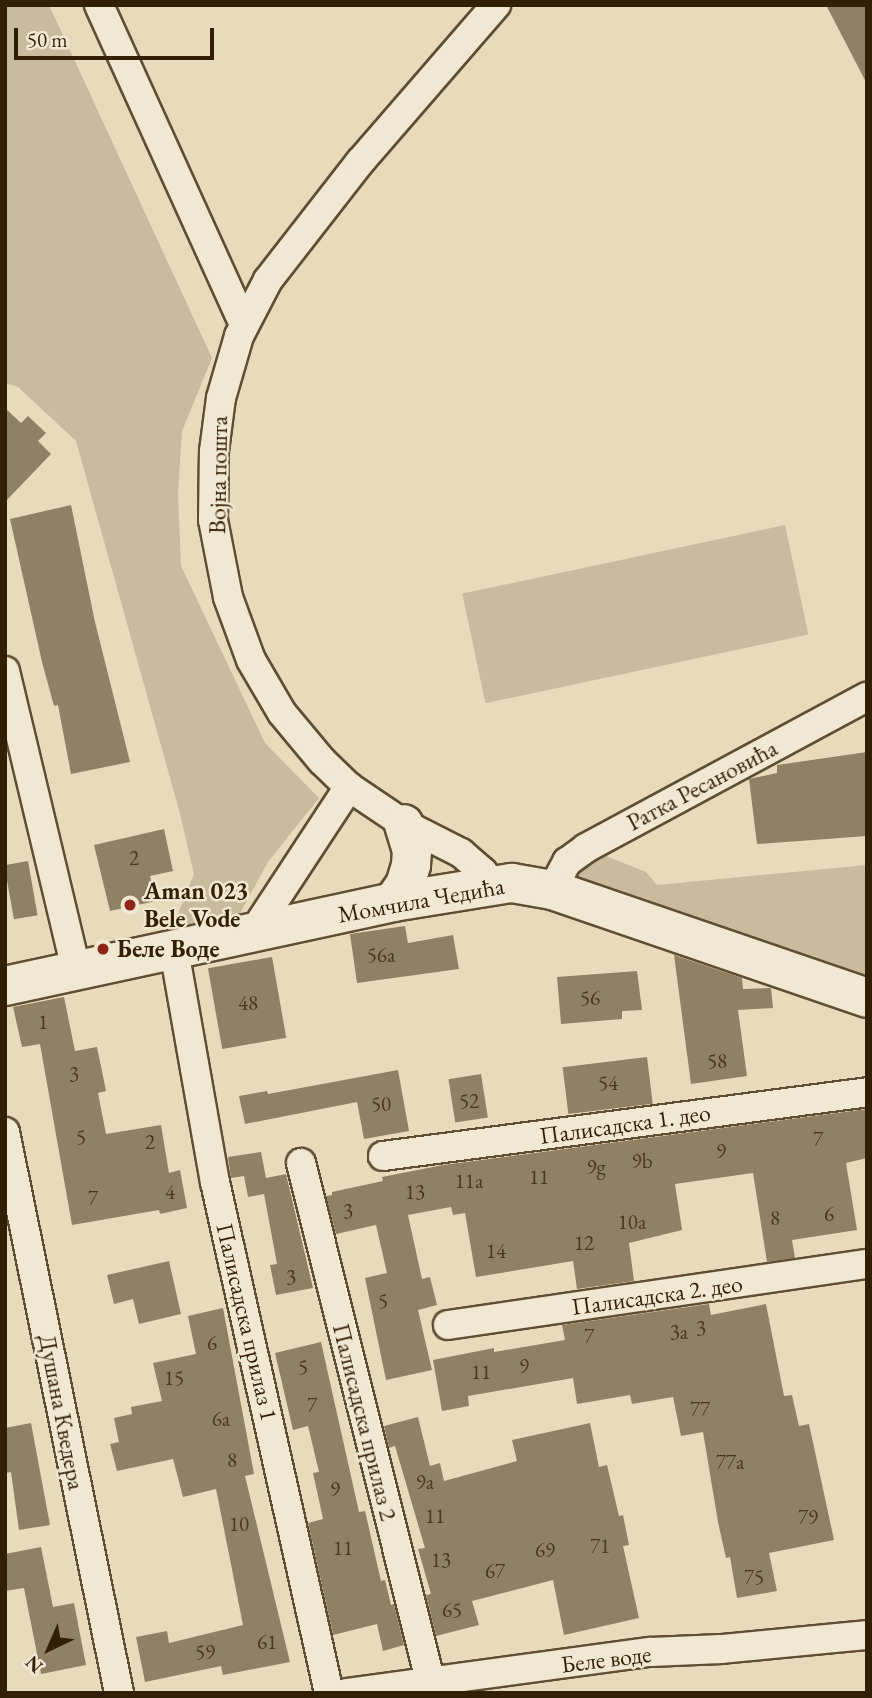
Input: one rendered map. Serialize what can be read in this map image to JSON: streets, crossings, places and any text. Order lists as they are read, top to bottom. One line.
{"streets":{"street":["Војна пошта","Ратка Ресановића","Момчила Чедића","Палисадска 1. део","Палисадска 2. део","Палисадска прилаз 1","Душана Кведера","Палисадска прилаз 2","Беле воде"]},"crossings":[["Војна пошта","Момчила Чедића"],["Ратка Ресановића","Момчила Чедића"],["Момчила Чедића","Палисадска прилаз 1"],["Палисадска прилаз 2","Беле воде"]],"places":["Aman 023 Bele Vode","Беле Воде"],"house_numbers":["2","56a","56","48","1","58","3","54","52","50","5","7","2","9","9b","9g","11","11a","4","13","7","3","6","8","10a","12","14","3","5","3","3a","7","6","9","5","11","15","7","77","6a","8","77a","9a","9","11","79","10","71","11","69","13","67","75","65","61","59"],"scale_bar":"50 m","north":"bottom left"}
